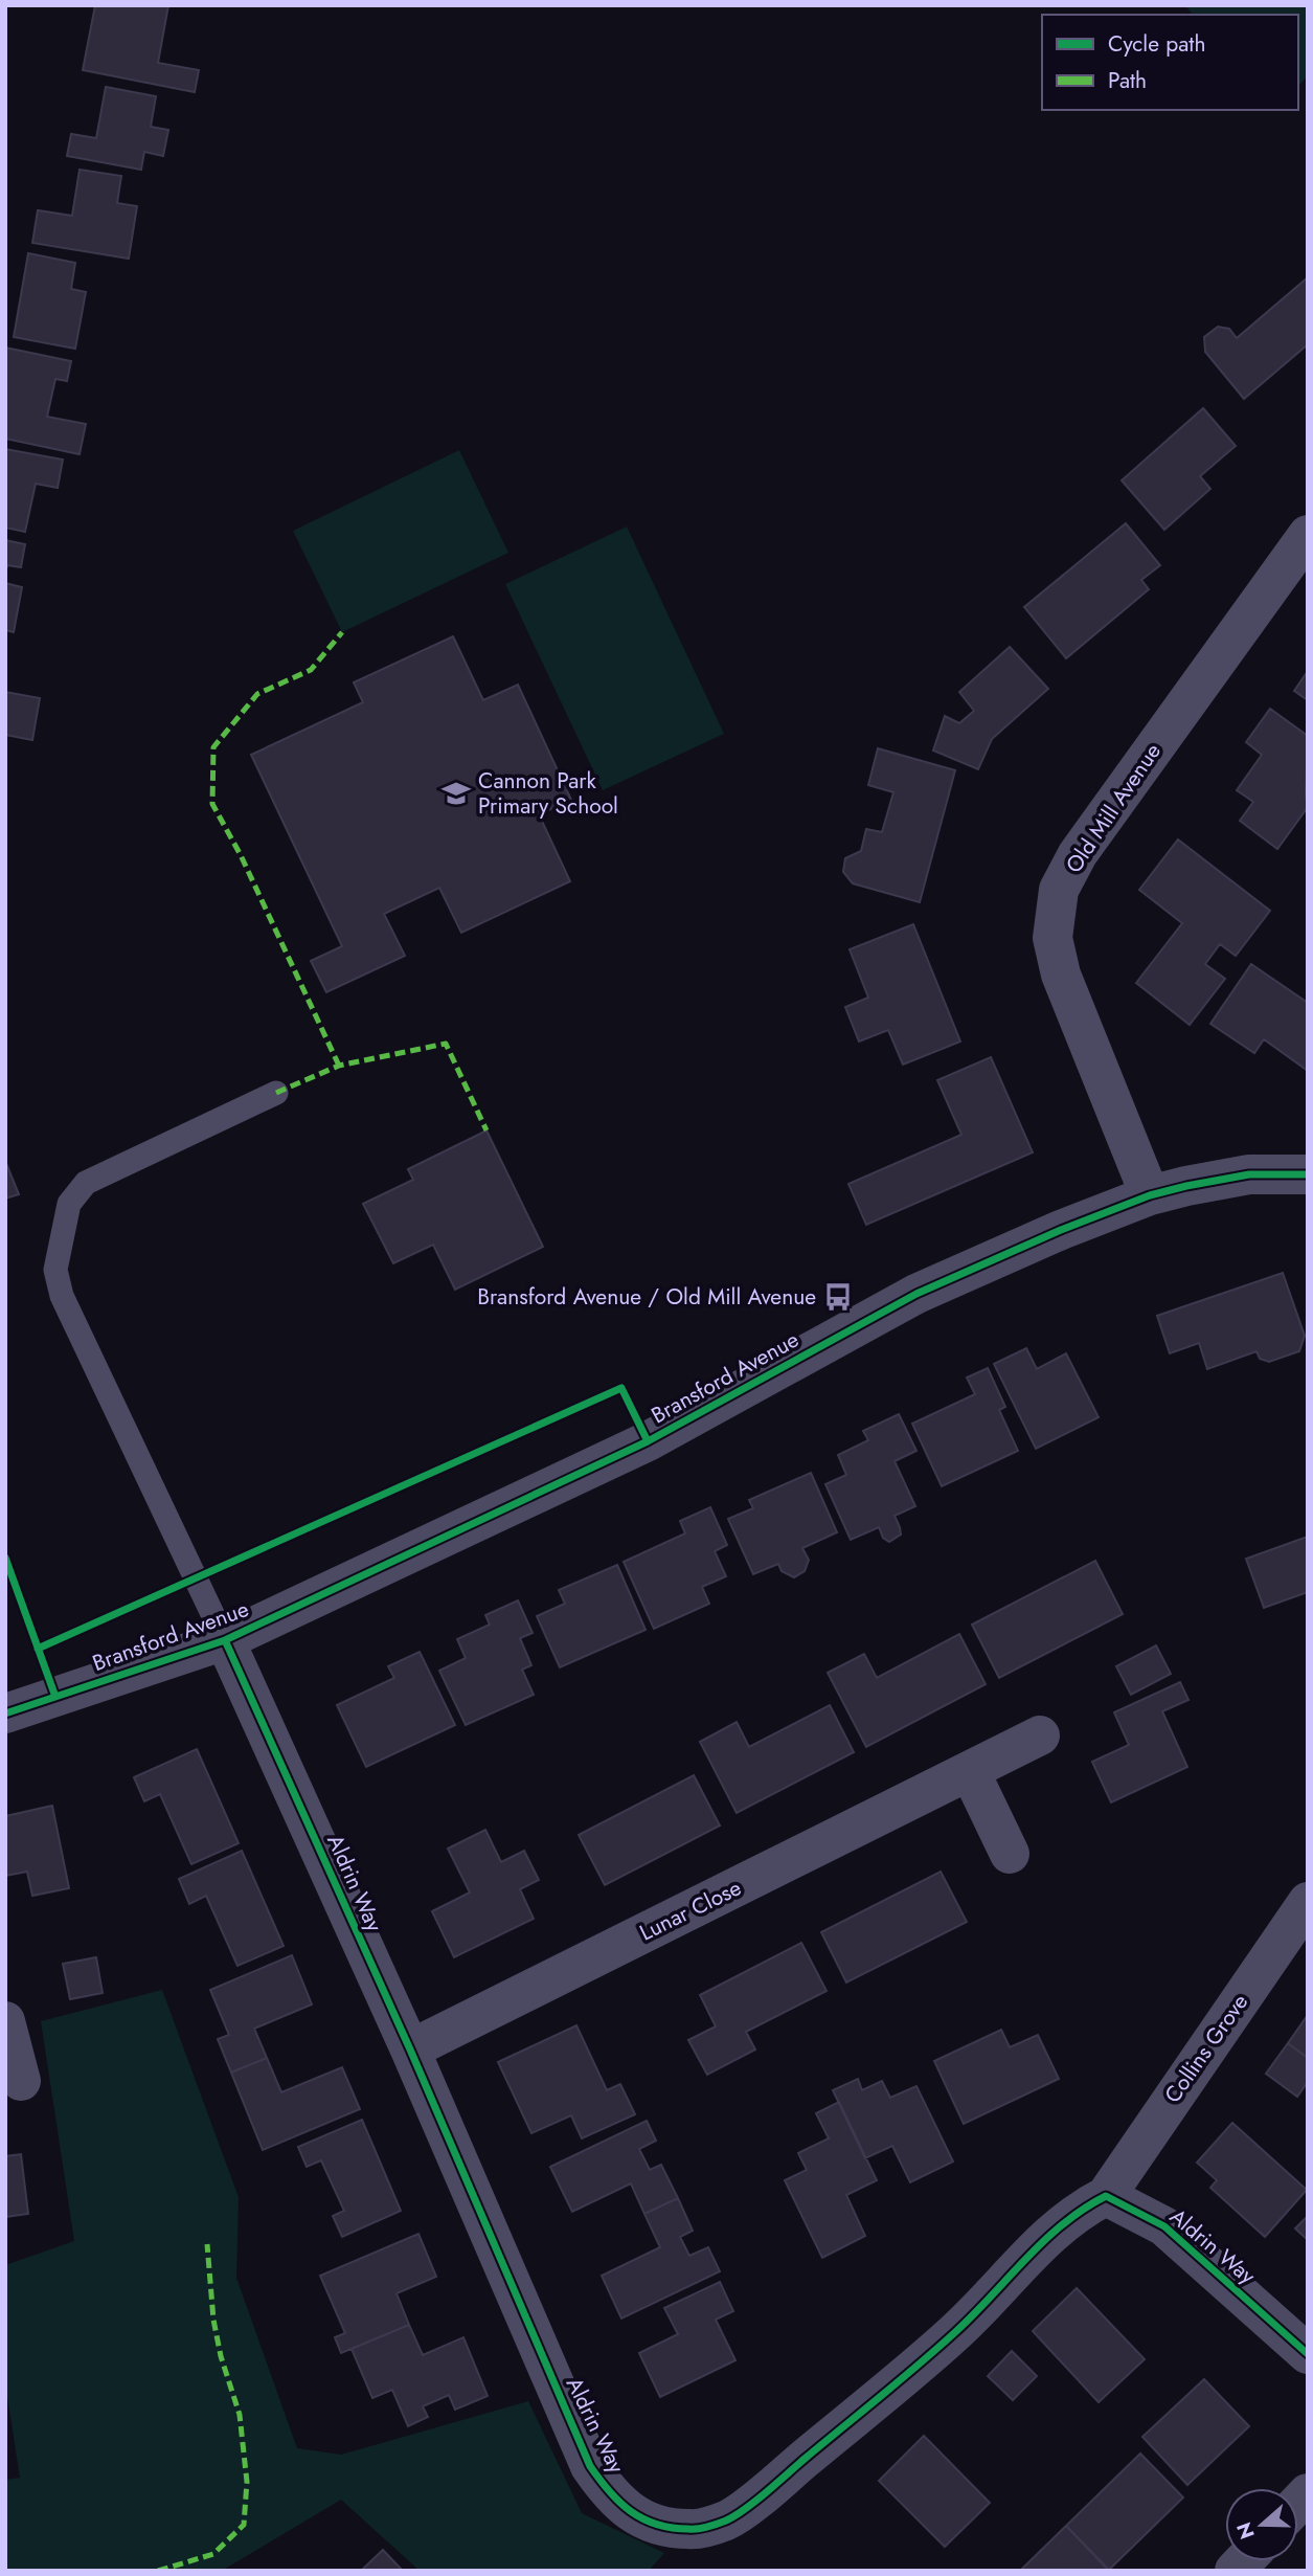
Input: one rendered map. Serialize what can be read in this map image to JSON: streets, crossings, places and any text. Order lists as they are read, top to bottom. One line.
{"streets":{"street":["Old Mill Avenue","Bransford Avenue","Aldrin Way","Lunar Close","Collins Grove"]},"crossings":[["Old Mill Avenue","Bransford Avenue"],["Bransford Avenue","Aldrin Way"],["Aldrin Way","Lunar Close"],["Aldrin Way","Collins Grove"]],"places":{"school or university":["Cannon Park Primary School"],"bus stop":["Bransford Avenue / Old Mill Avenue"]},"legend":["Cycle path","Path"],"north":"left"}
